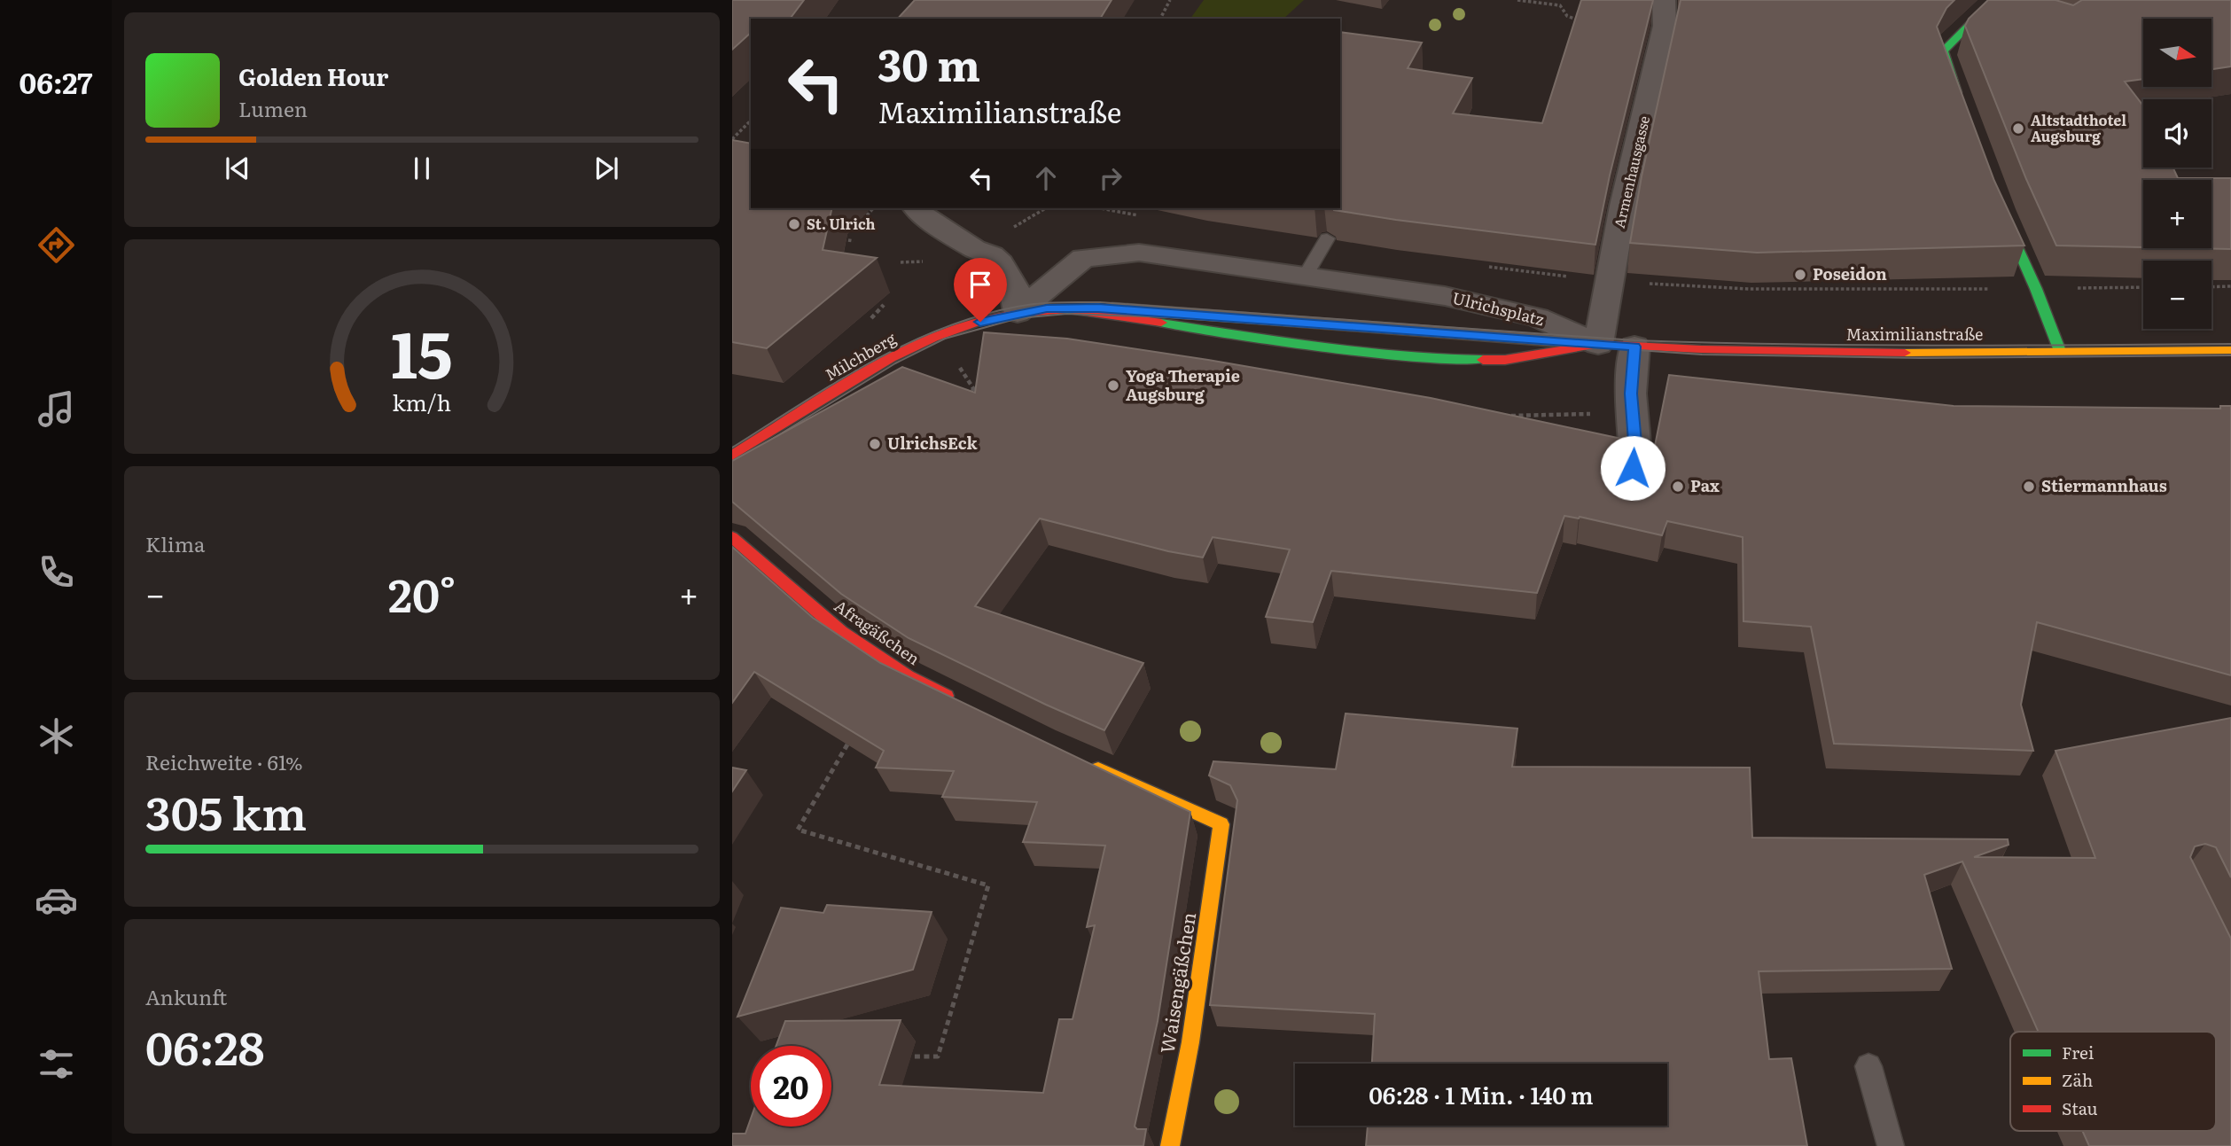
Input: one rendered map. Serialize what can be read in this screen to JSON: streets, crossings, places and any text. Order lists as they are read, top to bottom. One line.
{"streets":{"street":["Armenhausgasse","Ulrichsplatz","Maximilianstraße","Milchberg","Afragäßchen","Waisengäßchen"]},"crossings":[["Armenhausgasse","Ulrichsplatz"],["Armenhausgasse","Maximilianstraße"],["Ulrichsplatz","Maximilianstraße"],["Ulrichsplatz","Milchberg"]],"places":["Altstadthotel Augsburg","St. Ulrich","Poseidon","Yoga Therapie Augsburg","UlrichsEck","Pax","Stiermannhaus"],"legend":["Frei","Zäh","Stau"],"north":"right","page":{"tabs":"06:27","map_buttons":["+","−"],"turn":["30 m","Maximilianstraße"],"song":["Golden Hour","Lumen"],"tile":["Klima",["Reichweite · 61%","305 km"],["Ankunft","06:28"]],"heat":["−","20°","+"],"limit":"20","trip":"06:28 · 1 Min. · 140 m","gauge":["15","km/h"]}}
